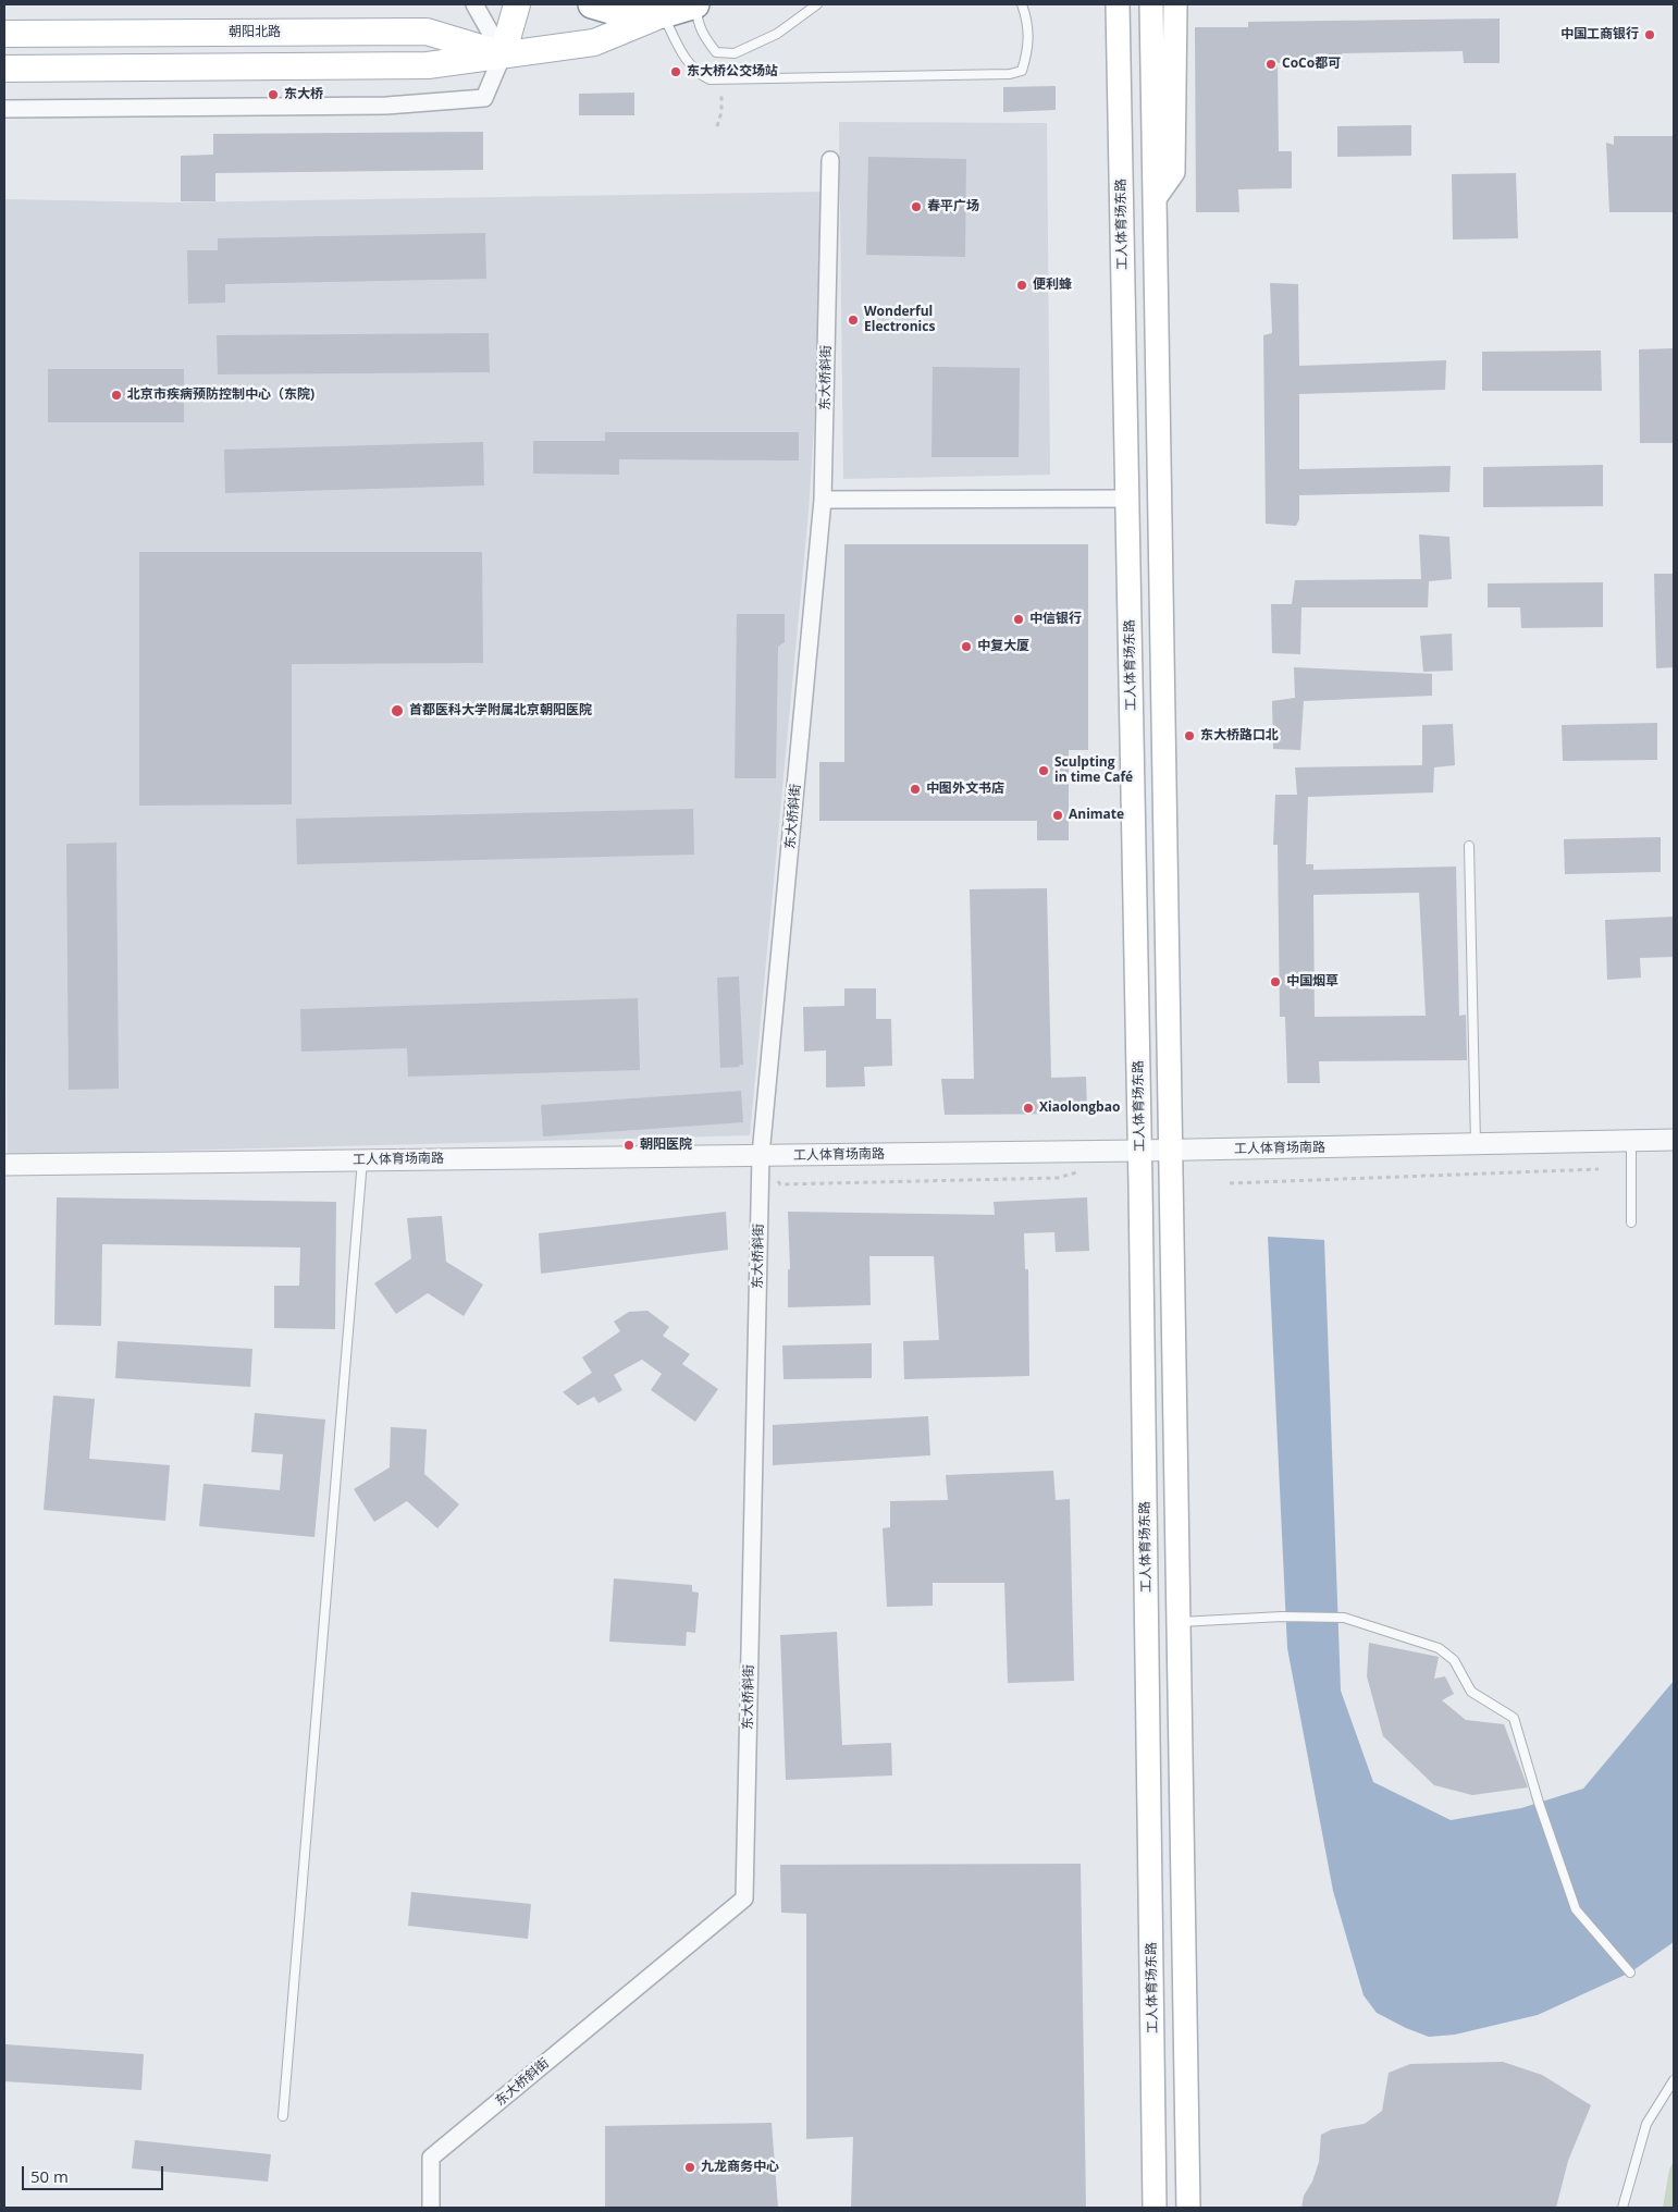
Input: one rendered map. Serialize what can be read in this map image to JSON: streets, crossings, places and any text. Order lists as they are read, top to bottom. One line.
{"streets":{"highway":["朝阳北路"],"main road":["工人体育场东路"],"street":["东大桥斜街","工人体育场南路"]},"crossings":[["工人体育场东路","工人体育场南路"],["东大桥斜街","工人体育场南路"]],"places":["中国工商银行","CoCo都可","东大桥公交场站","东大桥","春平广场","便利蜂","Wonderful Electronics","北京市疾病预防控制中心（东院)","中信银行","中复大厦","首都医科大学附属北京朝阳医院","东大桥路口北","Sculpting in time Café","中图外文书店","Animate","中国烟草","Xiaolongbao","朝阳医院","九龙商务中心"],"scale_bar":"50 m"}
